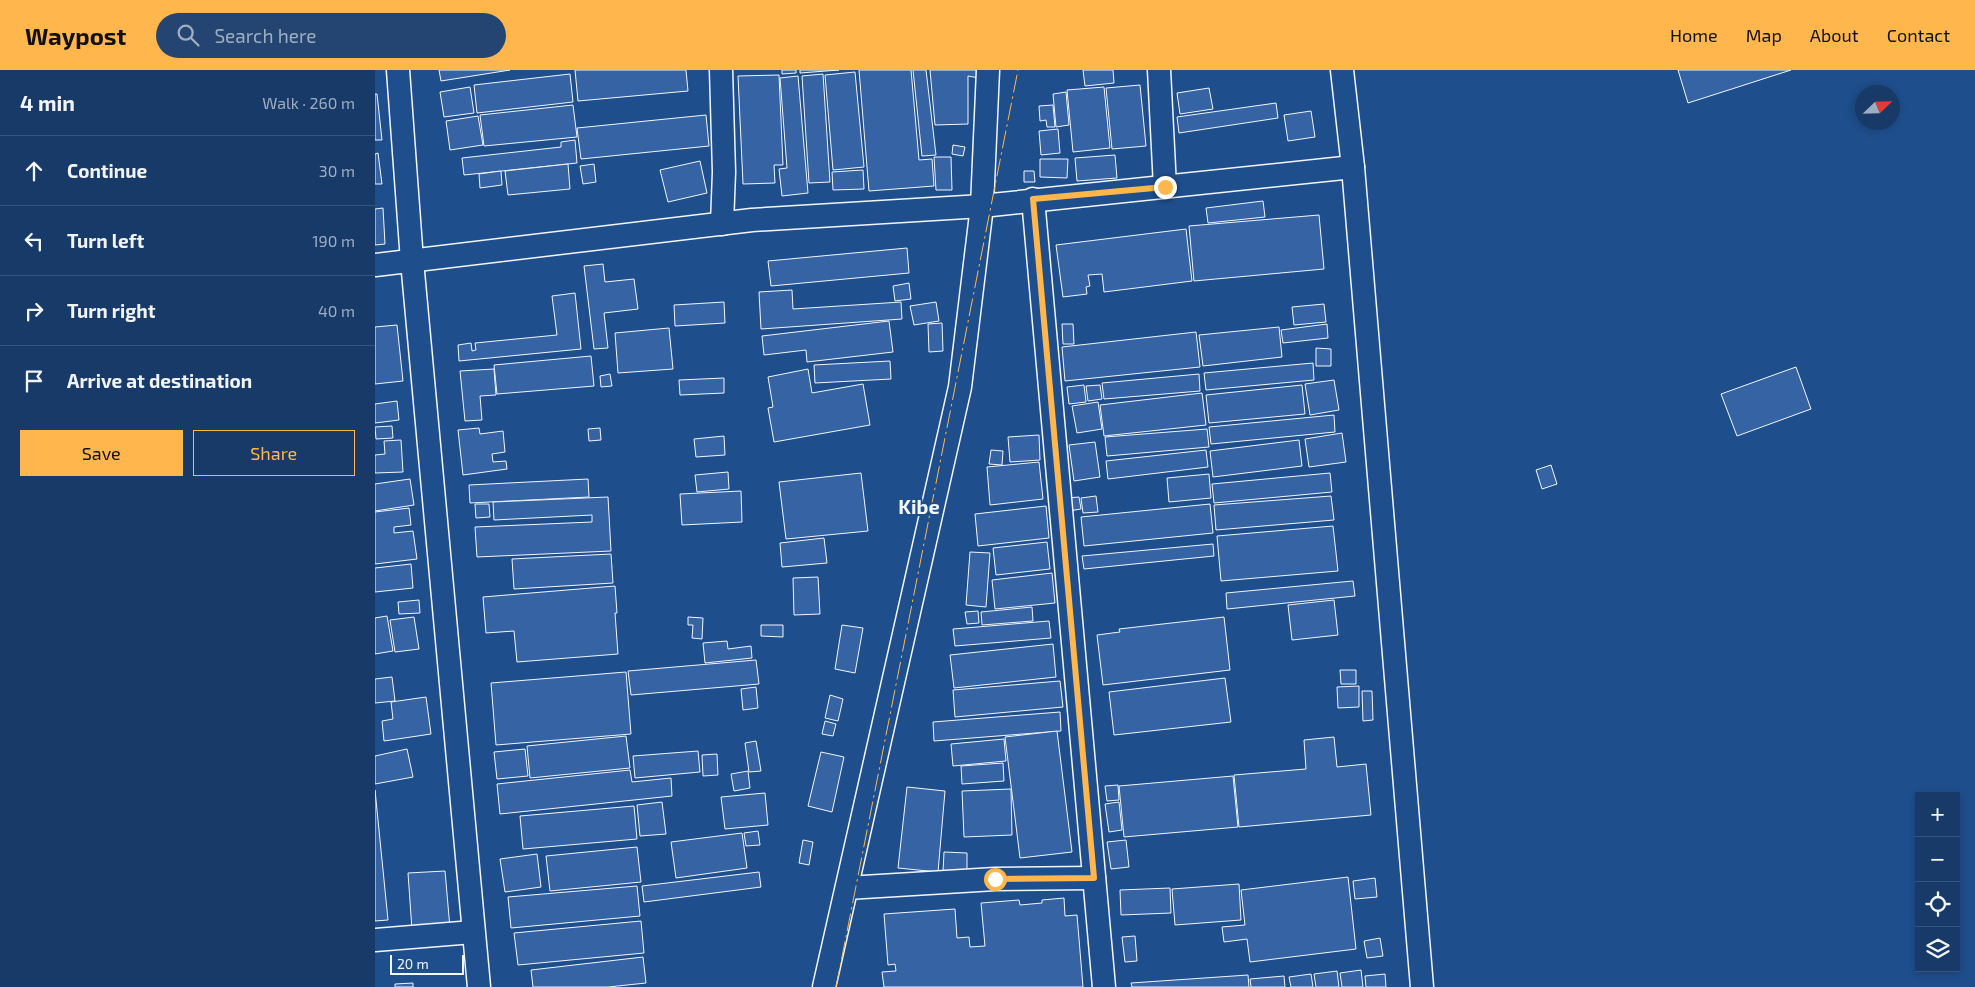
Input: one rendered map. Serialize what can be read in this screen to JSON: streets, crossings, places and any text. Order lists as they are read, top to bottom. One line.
{"districts":["Kibe"],"scale_bar":"20 m","north":"top right","page":{"header":"Waypost","search":"Search here","nav":["Home","Map","About","Contact"],"heading":["4 min","Walk · 260 m"],"list":[["Continue","30 m"],["Turn left","190 m"],["Turn right","40 m"],"Arrive at destination"],"buttons":["Save","Share"],"map_buttons":["+","−"],"scale":"20 m"}}
